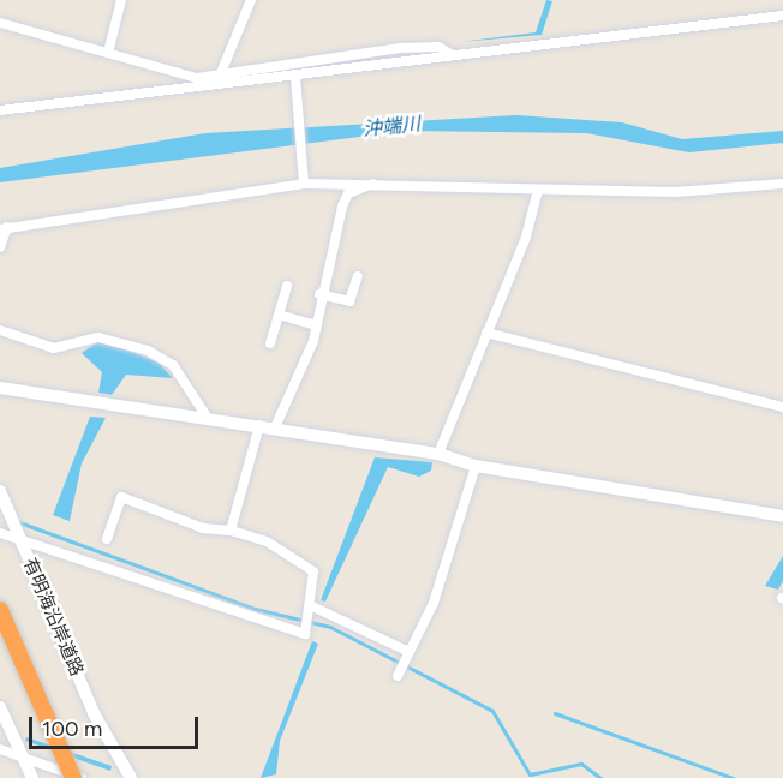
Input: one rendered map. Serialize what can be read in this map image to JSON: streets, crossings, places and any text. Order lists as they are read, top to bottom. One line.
{"streets":{"street":["有明海沿岸道路"]},"water":["沖端川"],"scale_bar":"100 m"}
